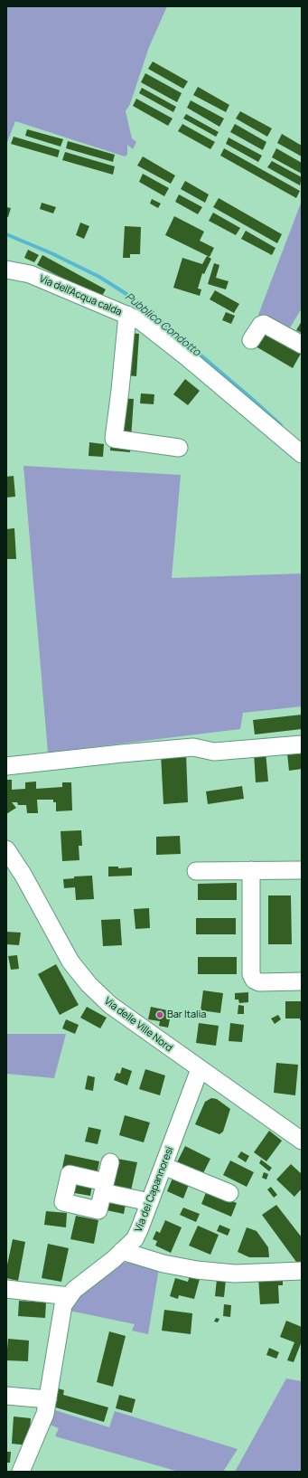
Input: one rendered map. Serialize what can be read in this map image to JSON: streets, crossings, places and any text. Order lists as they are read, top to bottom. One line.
{"streets":{"street":["Via dell'Acqua calda","Via delle Ville Nord","Via dei Capannoresi"]},"crossings":[["Via delle Ville Nord","Via dei Capannoresi"]],"water":["Pubblico Condotto"],"places":["Bar Italia"]}
